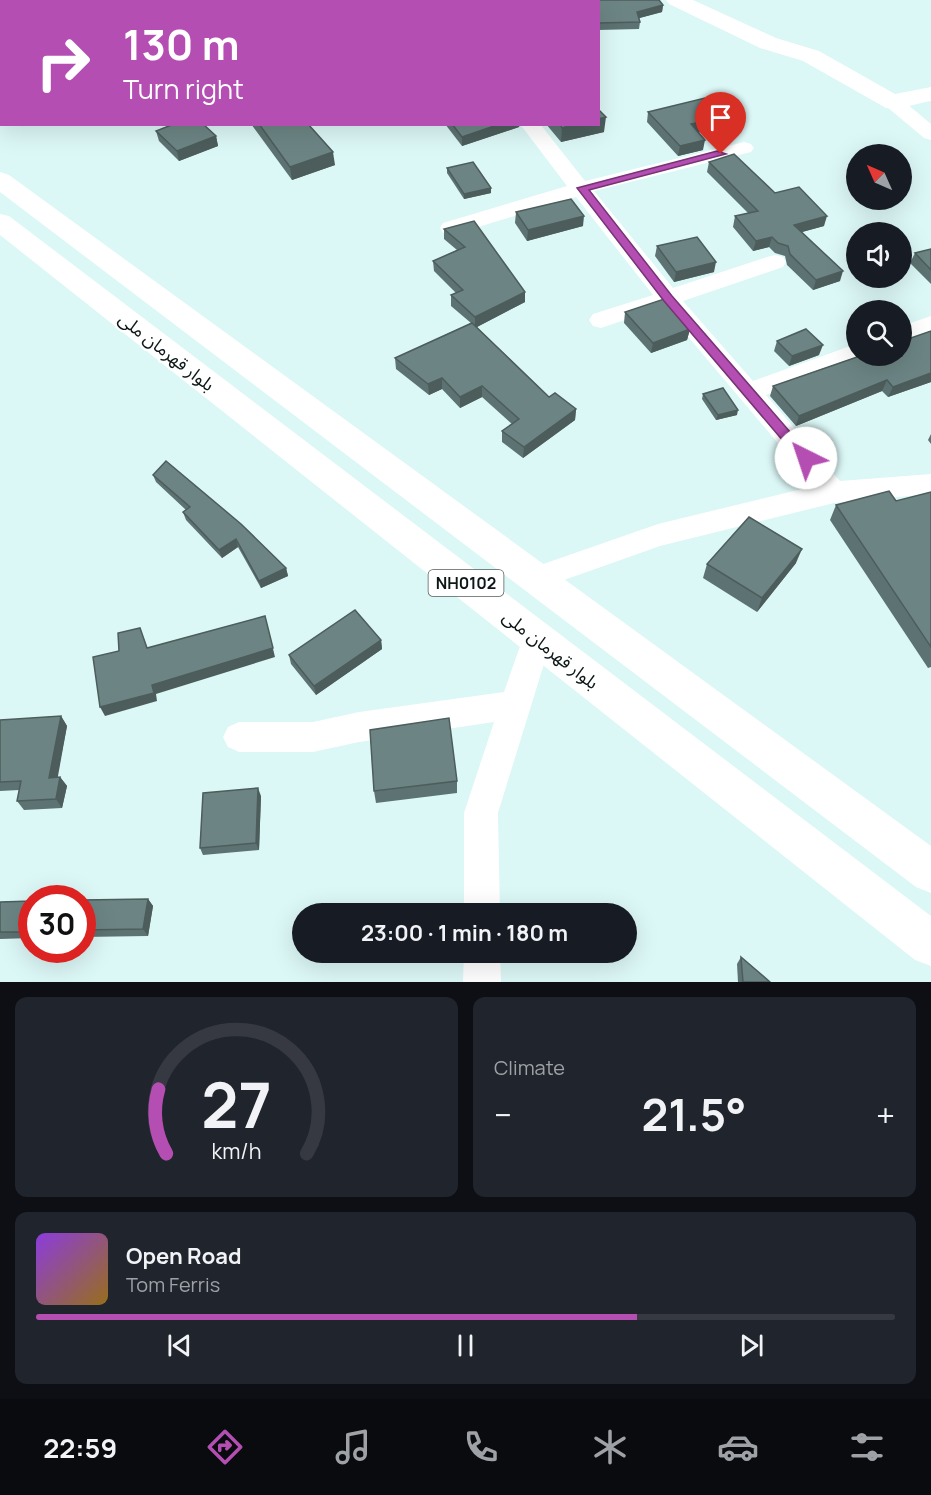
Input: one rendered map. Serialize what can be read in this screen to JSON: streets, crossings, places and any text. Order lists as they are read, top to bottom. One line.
{"streets":{"main road":["بلوار قهرمان ملی","NH0102"]},"north":"top left","page":{"turn":["130 m","Turn right"],"limit":"30","trip":"23:00 · 1 min · 180 m","tile":"Climate","heat":["−","21.5°","+"],"song":["Open Road","Tom Ferris"],"tabs":"22:59","gauge":["27","km/h"]}}
